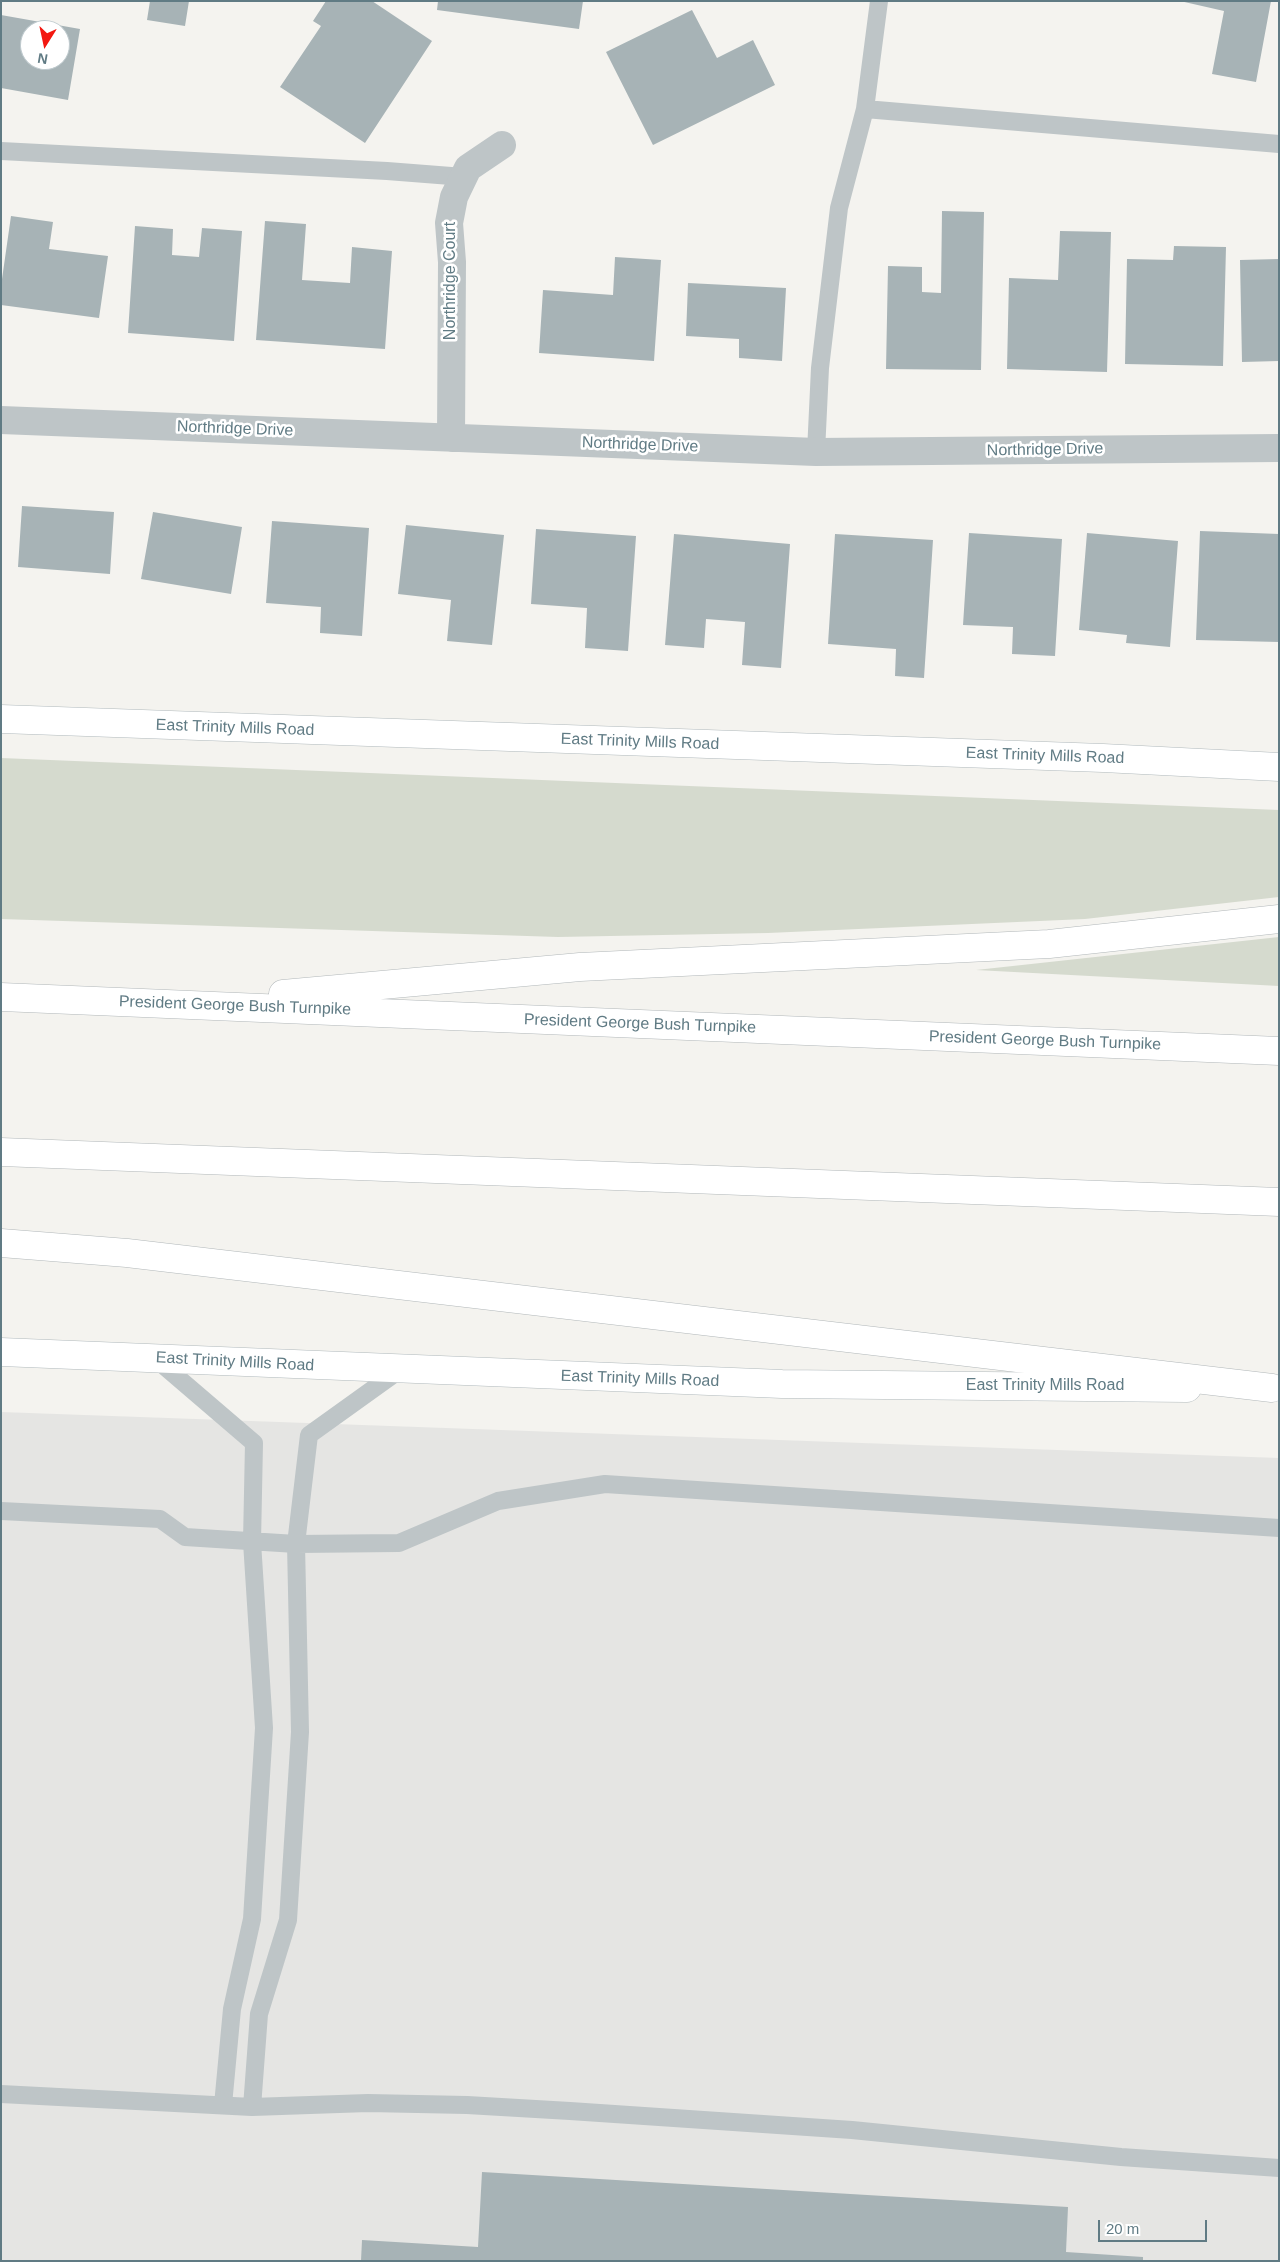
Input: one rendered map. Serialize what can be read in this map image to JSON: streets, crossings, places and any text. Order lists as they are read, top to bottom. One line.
{"streets":{"main road":["East Trinity Mills Road","President George Bush Turnpike"],"street":["Northridge Court","Northridge Drive"]},"crossings":[["Northridge Court","Northridge Drive"]],"scale_bar":"20 m","north":"bottom"}
